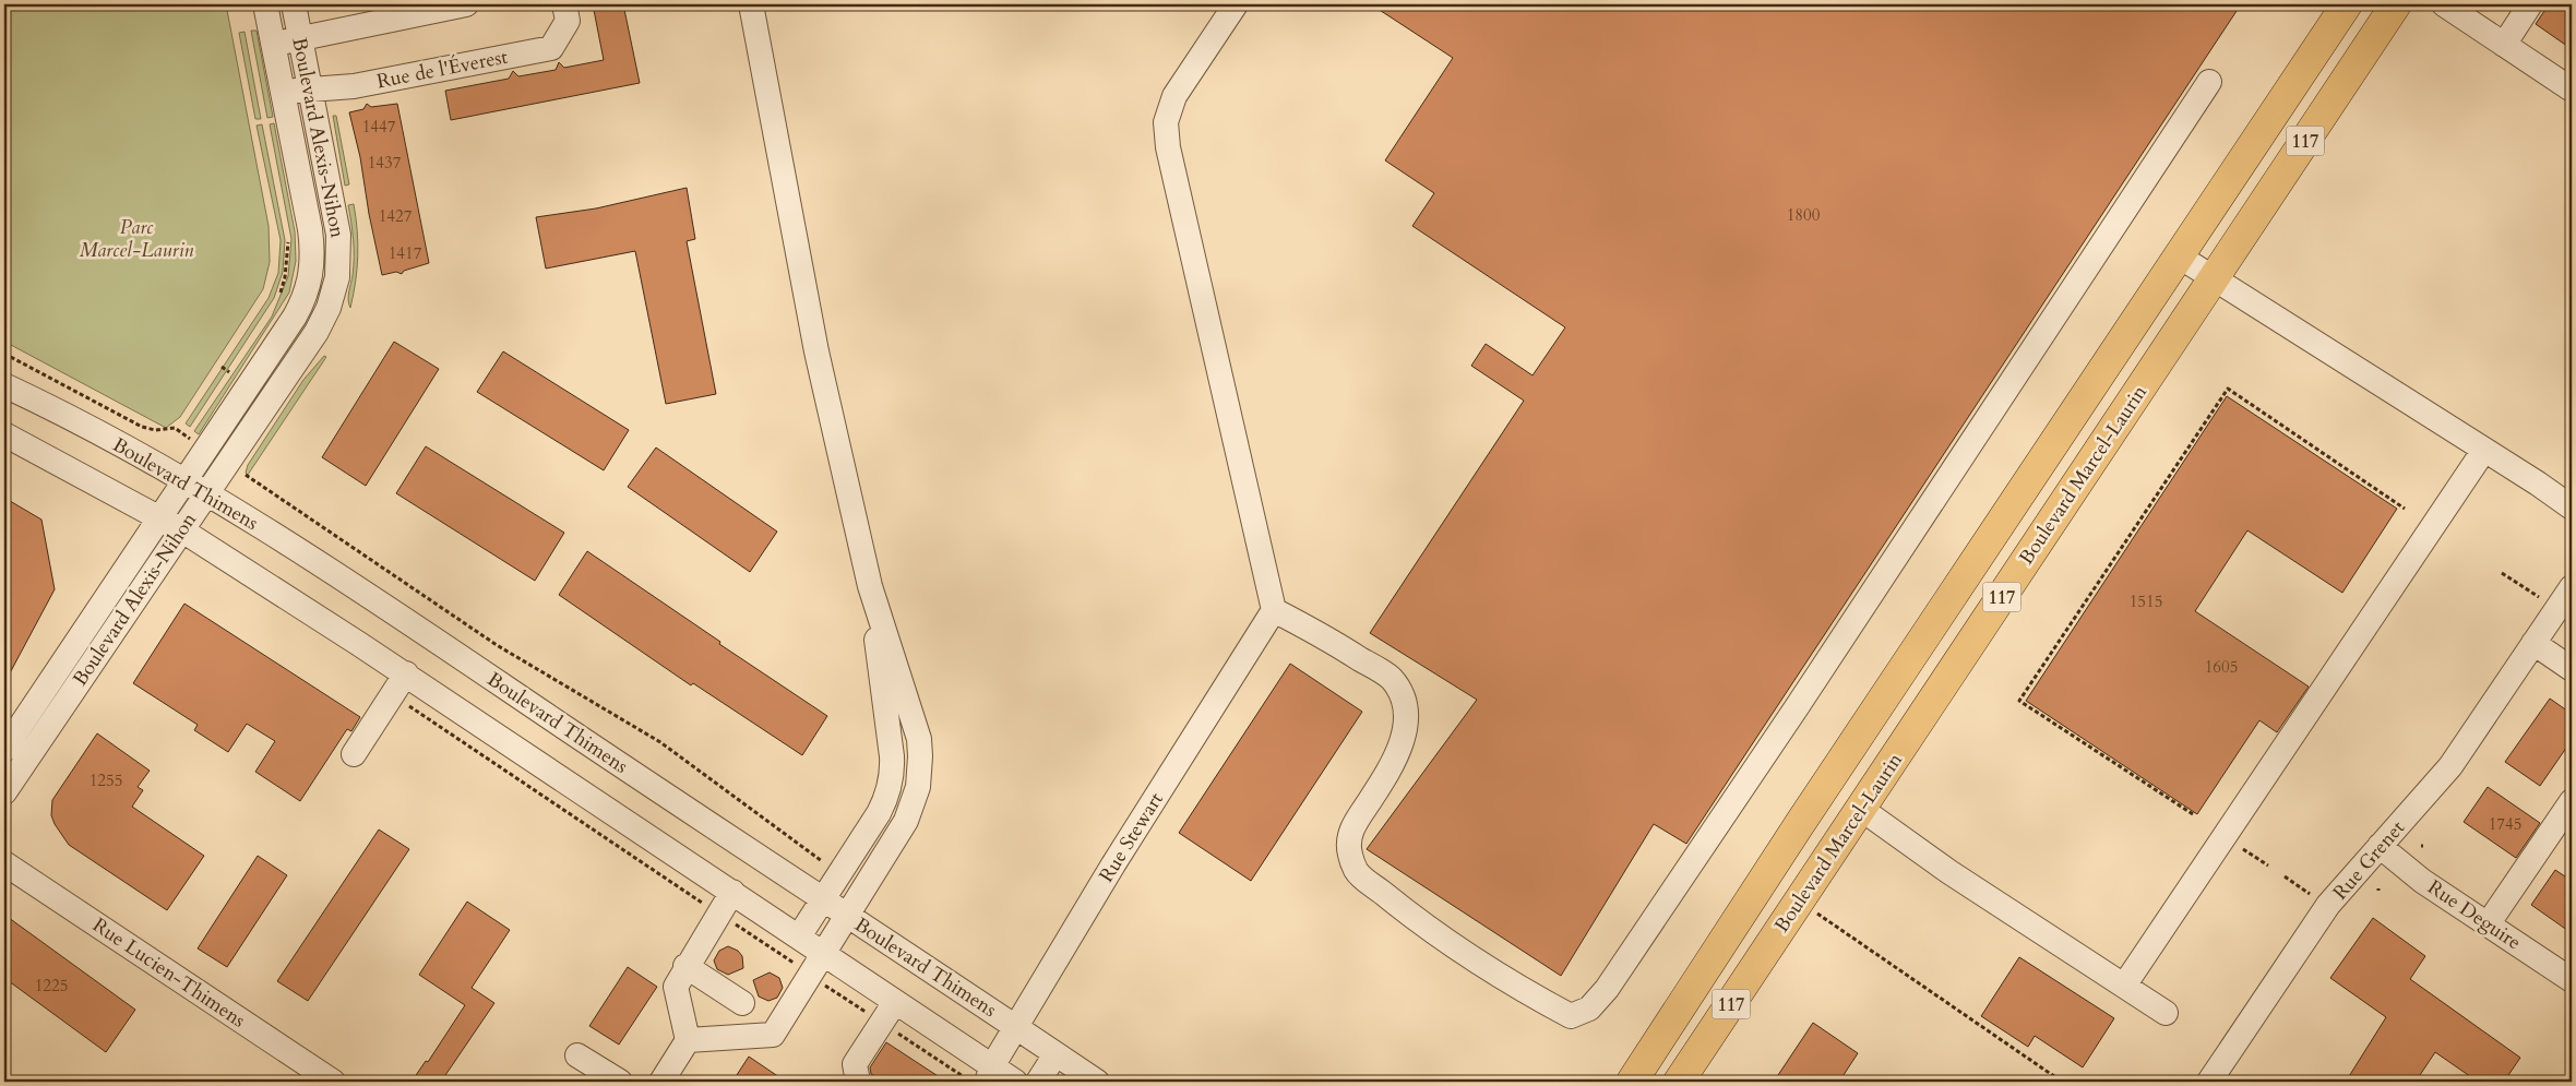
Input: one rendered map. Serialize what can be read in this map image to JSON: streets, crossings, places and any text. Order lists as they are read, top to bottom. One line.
{"streets":{"main road":["117","Boulevard Marcel-Laurin"],"street":["Rue de l'Éverest","Boulevard Alexis-Nihon","Boulevard Thimens","Rue Stewart","Rue Grenet","Rue Deguire","Rue Lucien-Thimens"]},"crossings":[["Rue de l'Éverest","Boulevard Alexis-Nihon"],["Boulevard Alexis-Nihon","Boulevard Thimens"],["Boulevard Thimens","Rue Stewart"],["Rue Grenet","Rue Deguire"]],"parks":["Parc Marcel-Laurin"],"house_numbers":["1447","1437","1800","1427","1417","1515","1605","1255","1745","1225"]}
